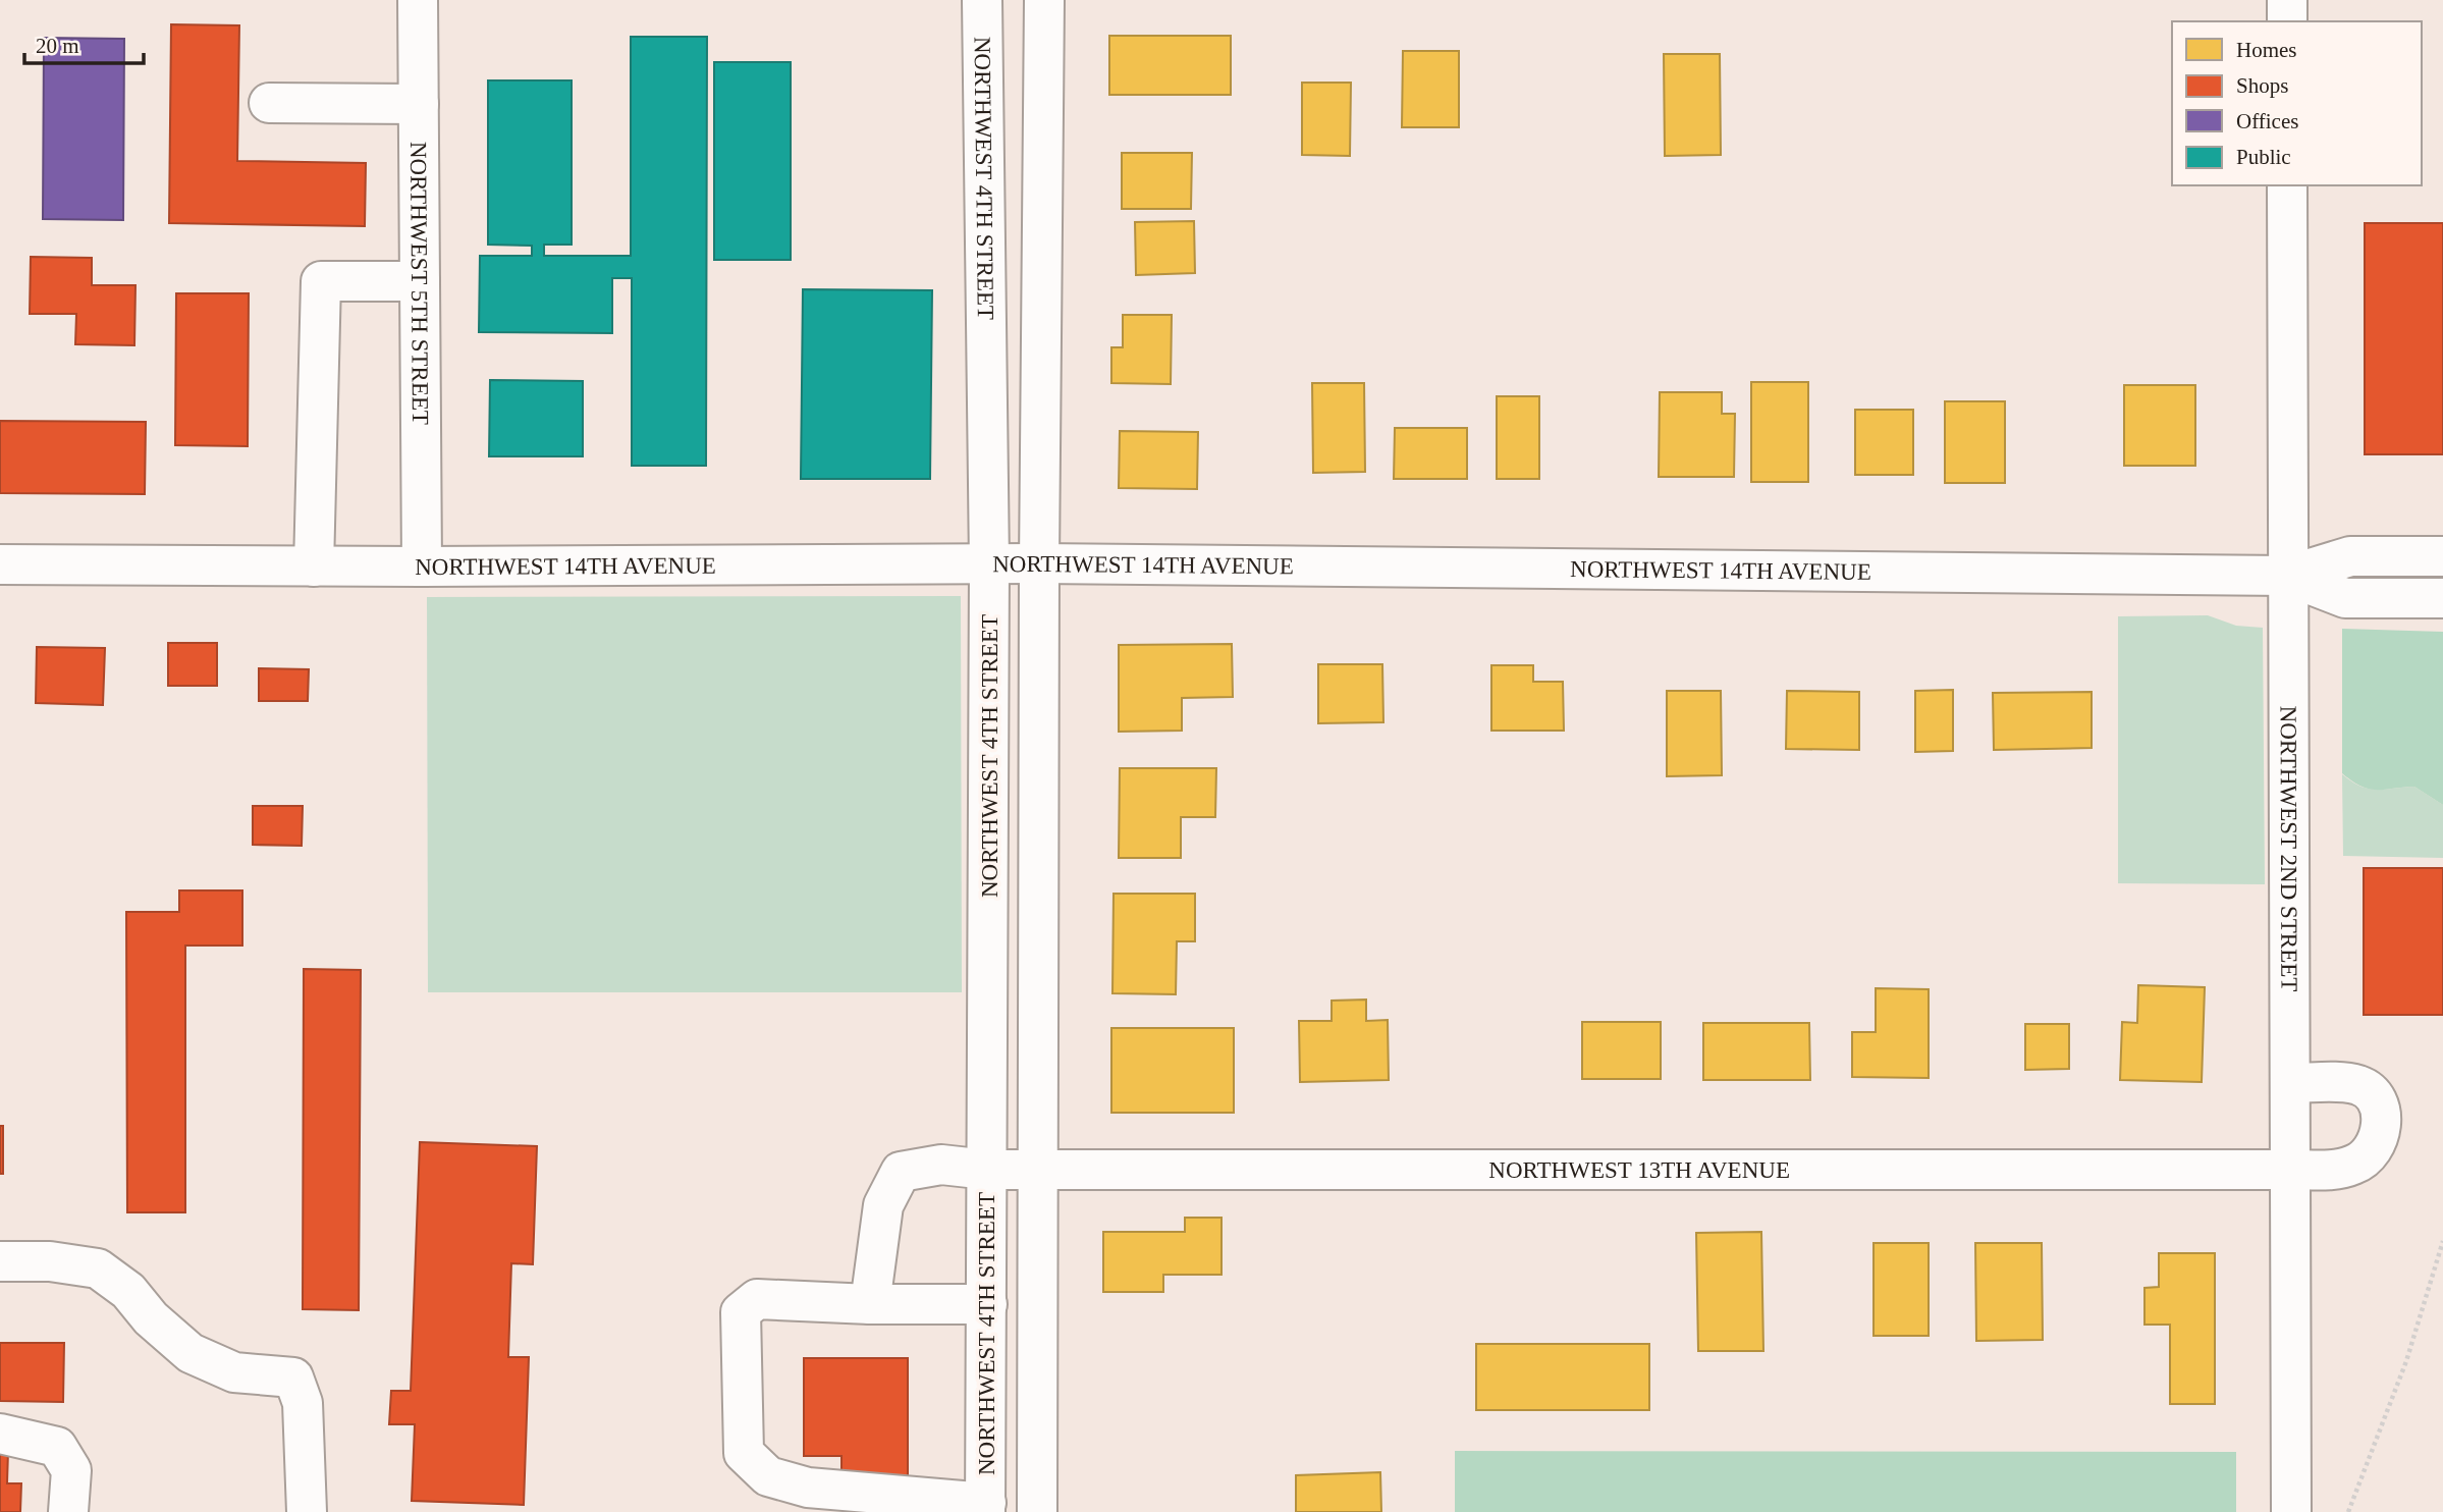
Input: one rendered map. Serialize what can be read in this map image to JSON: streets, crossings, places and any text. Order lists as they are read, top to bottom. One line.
{"streets":{"street":["NORTHWEST 4TH STREET","NORTHWEST 5TH STREET","NORTHWEST 14TH AVENUE","NORTHWEST 2ND STREET","NORTHWEST 13TH AVENUE"]},"crossings":[["NORTHWEST 4TH STREET","NORTHWEST 14TH AVENUE"],["NORTHWEST 4TH STREET","NORTHWEST 13TH AVENUE"],["NORTHWEST 5TH STREET","NORTHWEST 14TH AVENUE"],["NORTHWEST 14TH AVENUE","NORTHWEST 2ND STREET"],["NORTHWEST 2ND STREET","NORTHWEST 13TH AVENUE"]],"legend":["Homes","Shops","Offices","Public"],"scale_bar":"20 m"}
